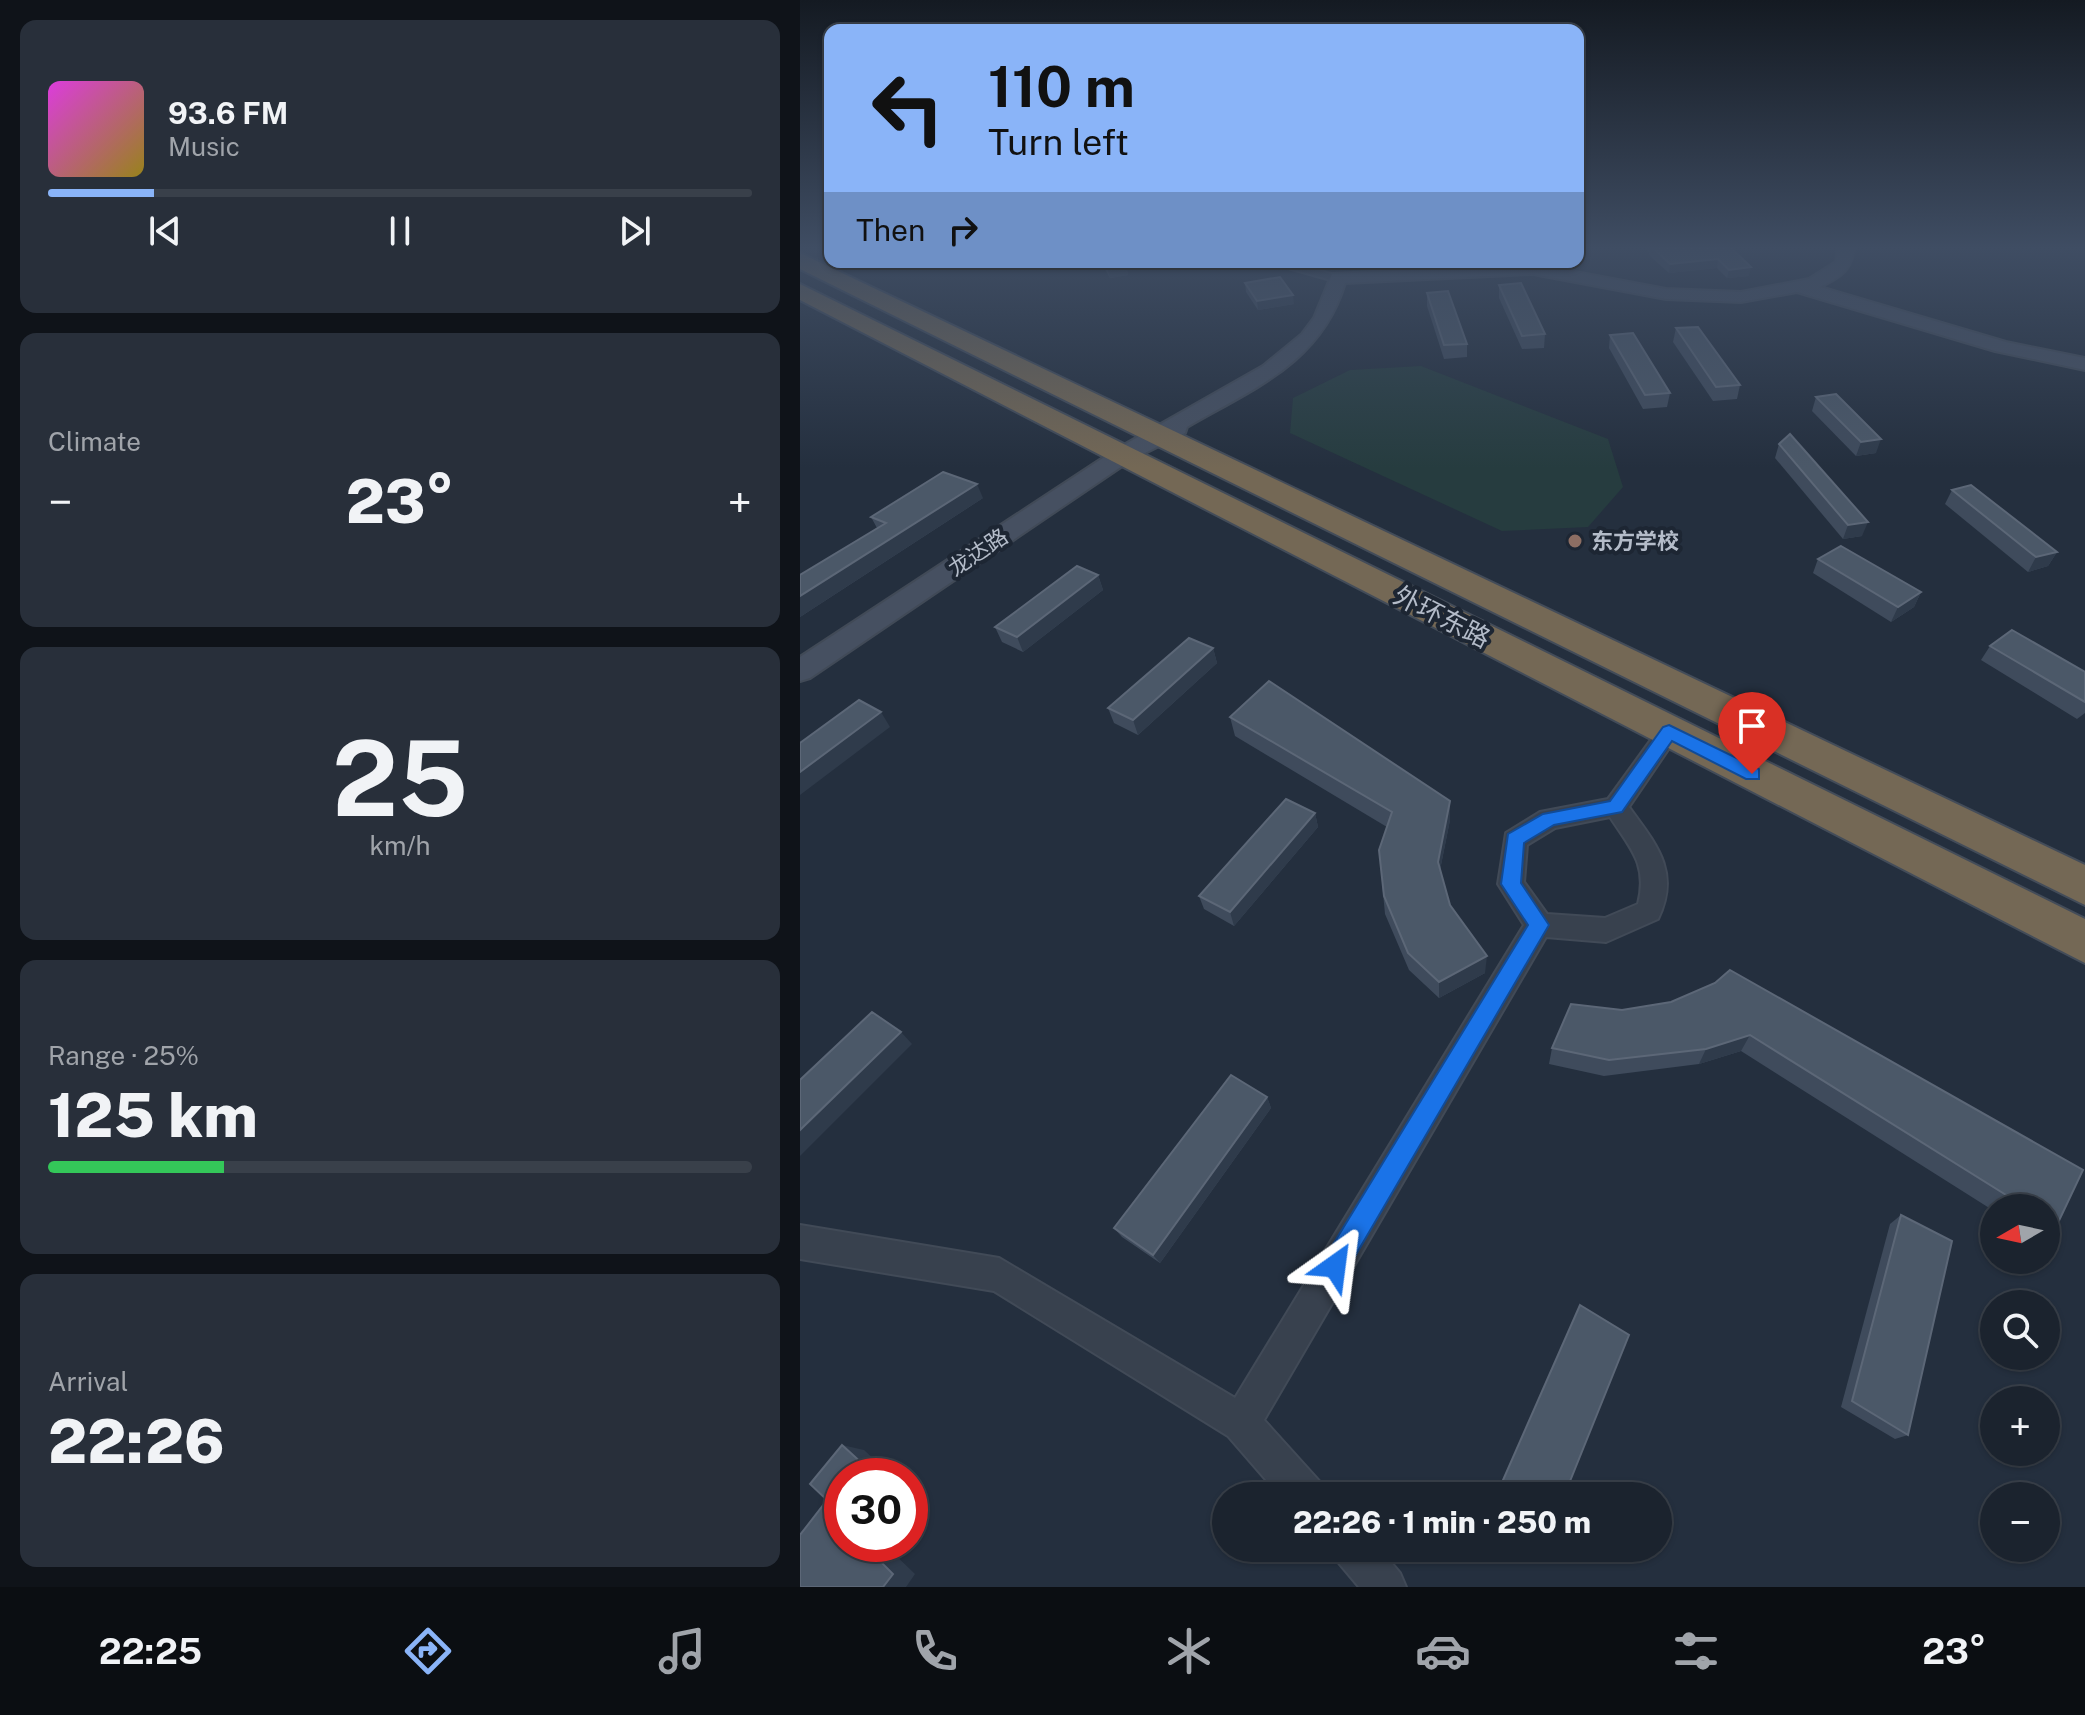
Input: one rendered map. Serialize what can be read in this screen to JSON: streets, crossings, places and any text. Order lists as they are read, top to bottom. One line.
{"streets":{"highway":["外环东路"],"street":["龙达路"]},"crossings":[["龙达路","外环东路"]],"places":["东方学校"],"north":"left","page":{"turn":["110 m","Turn left"],"song":["93.6 FM","Music"],"then":"Then","tile":["Climate",["25","km/h"],["Range · 25%","125 km"],["Arrival","22:26"]],"heat":["−","23°","+"],"map_buttons":["+","−"],"limit":"30","trip":"22:26 · 1 min · 250 m","tabs":["22:25","23°"]}}
